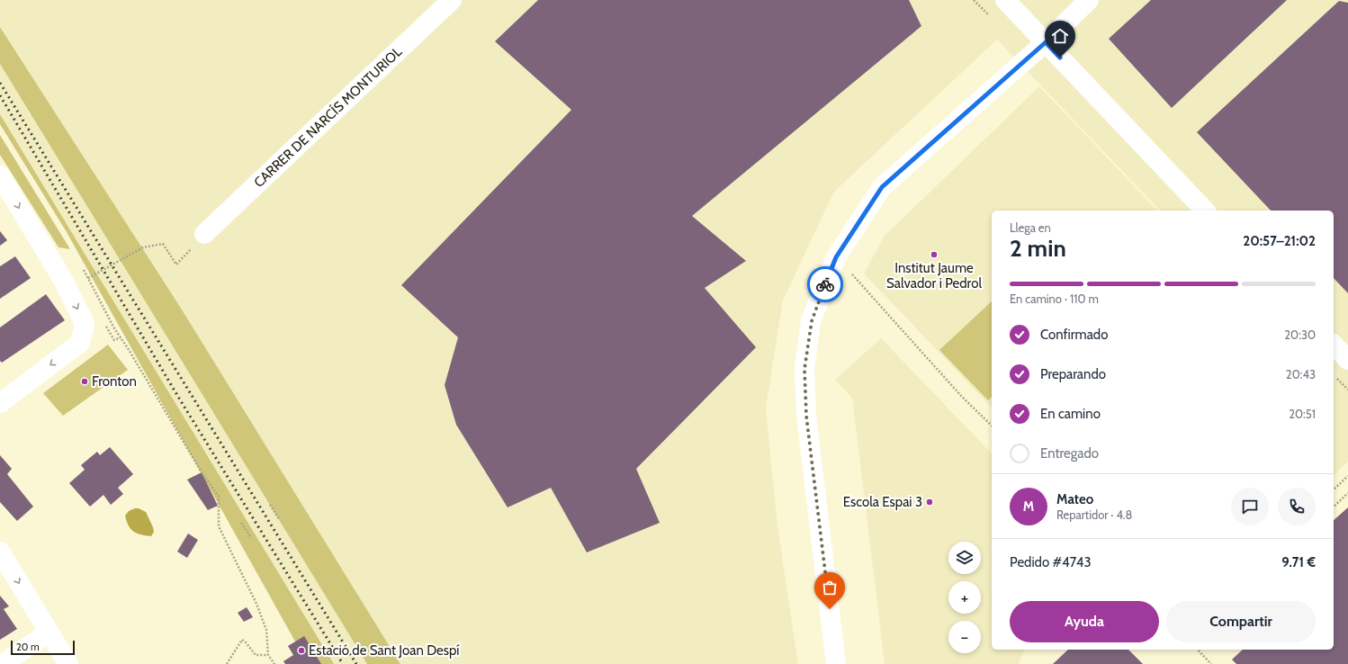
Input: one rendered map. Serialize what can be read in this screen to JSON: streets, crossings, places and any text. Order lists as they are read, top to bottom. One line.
{"streets":{"street":["CARRER DE NARCÍS MONTURIOL"]},"places":["Institut Jaume Salvador i Pedrol","Fronton","Escola Espai 3","Estació de Sant Joan Despí"],"scale_bar":"20 m","page":{"heading":["2 min","Llega en","20:57–21:02"],"panel":["Mateo","Repartidor · 4.8","Pedido #4743","9.71 €"],"bar":"En camino · 110 m","list":[["Confirmado","20:30"],["Preparando","20:43"],["En camino","20:51"],"Entregado"],"round":"M","map_buttons":["+","−"],"buttons":["Ayuda","Compartir"],"scale":"20 m"}}
